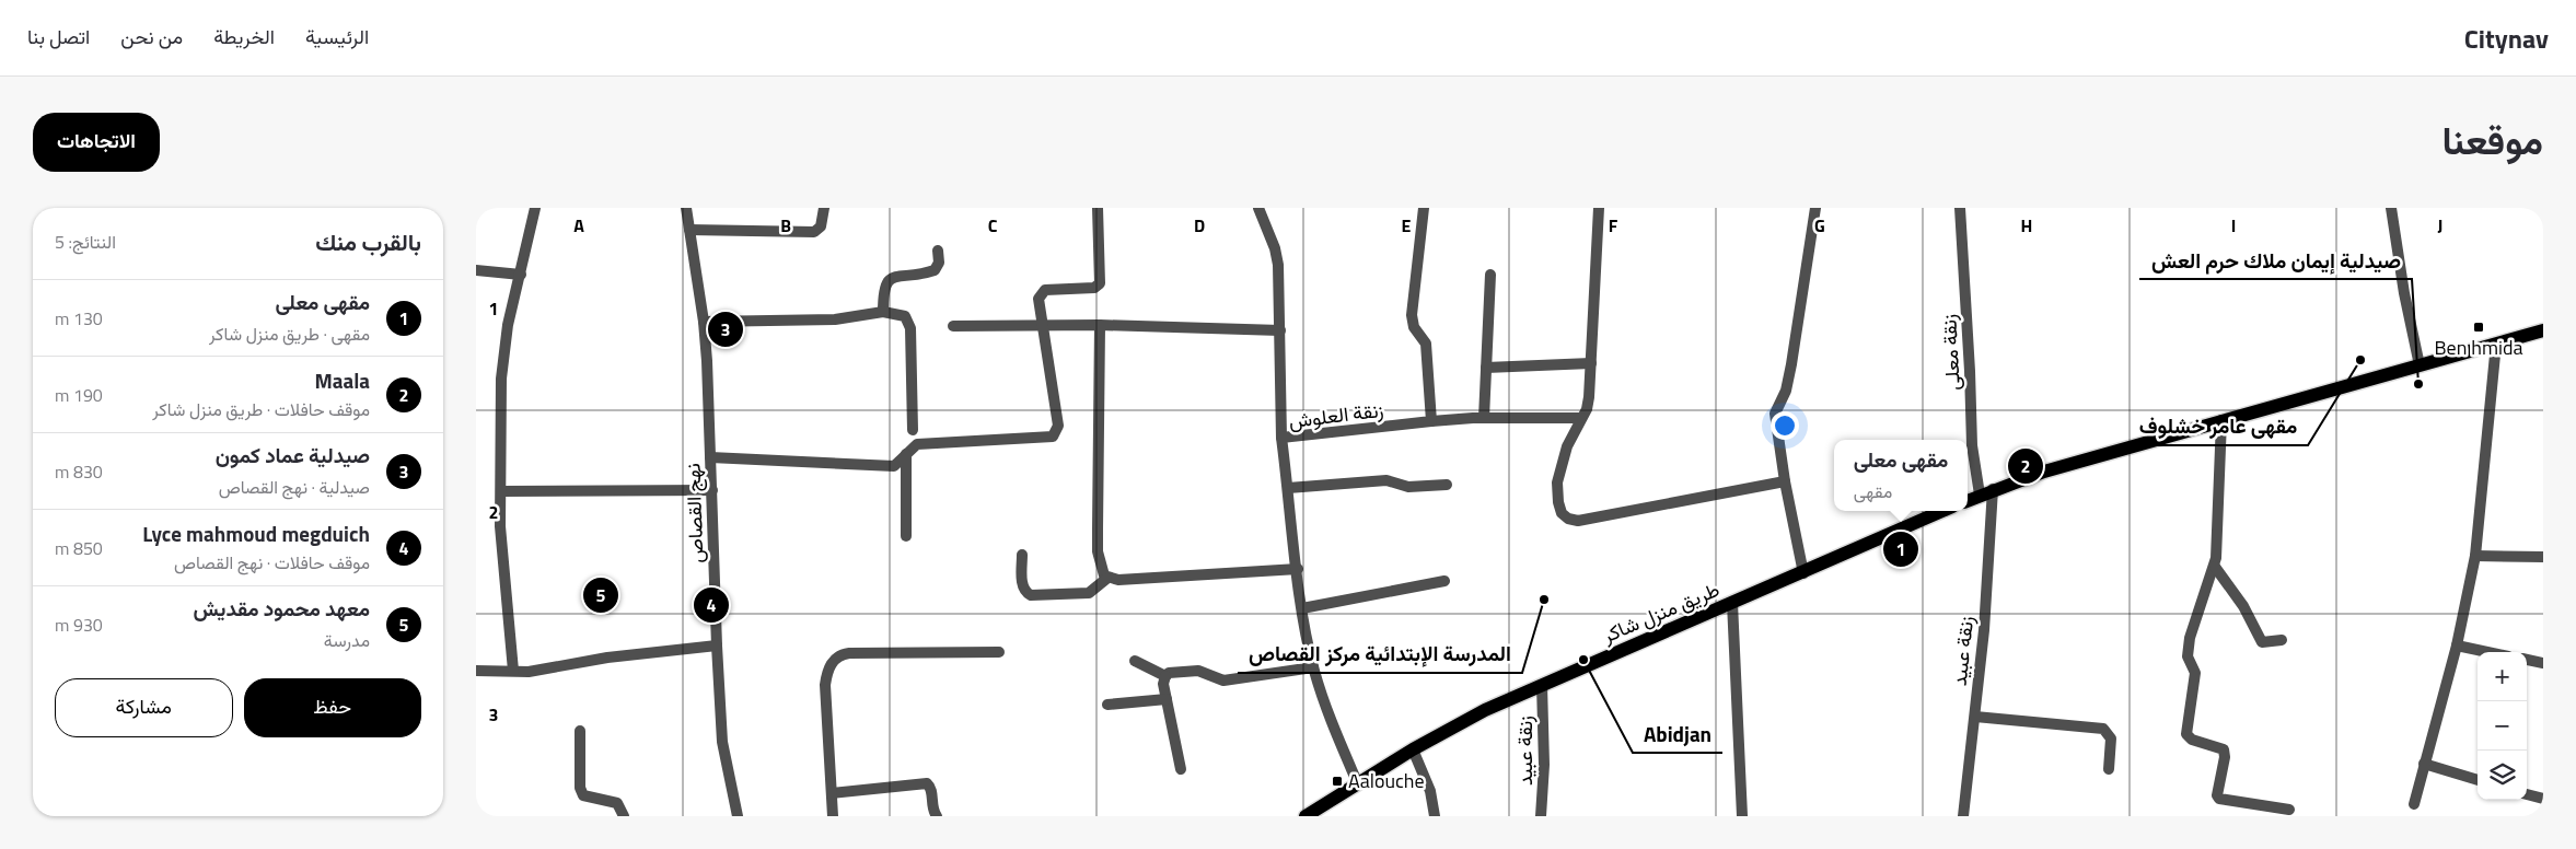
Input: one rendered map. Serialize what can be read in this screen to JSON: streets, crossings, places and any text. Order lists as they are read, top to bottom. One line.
{"streets":{"main road":["طريق منزل شاكر"],"street":["زنقة معلى","زنقة العلوش","نهج القصاص","زنقة عبيد"]},"crossings":[["زنقة معلى","زنقة عبيد"],["زنقة العلوش","طريق منزل شاكر"],["طريق منزل شاكر","زنقة عبيد"]],"places":{"transit":["Ben hmida","Aalouche"],"other":["مقهى عامر خشلوف","صيدلية إيمان ملاك حرم العش","المدرسة الإبتدائية مركز القصاص","Abidjan"]},"page":{"header":"Citynav","nav":["الرئيسية","الخريطة","من نحن","اتصل بنا"],"title":"موقعنا","buttons":["الاتجاهات",["حفظ","مشاركة"]],"heading":["بالقرب منك","النتائج: 5"],"list":[{"mark":"1","name":"مقهى معلى","note":"مقهى · طريق منزل شاكر","value":"130 m"},{"mark":"2","name":"Maala","note":"موقف حافلات · طريق منزل شاكر","value":"190 m"},{"mark":"3","name":"صيدلية عماد كمون","note":"صيدلية · نهج القصاص","value":"830 m"},{"mark":"4","name":"Lyce mahmoud megduich","note":"موقف حافلات · نهج القصاص","value":"850 m"},{"mark":"5","name":"معهد محمود مقديش","note":"مدرسة","value":"930 m"}],"pins":["3","2","1","5","4"],"popup":["مقهى معلى","مقهى"],"map_buttons":["+","−"]},"grid":{"columns":["A","B","C","D","E","F","G","H","I","J"],"rows":["1","2","3"]}}
